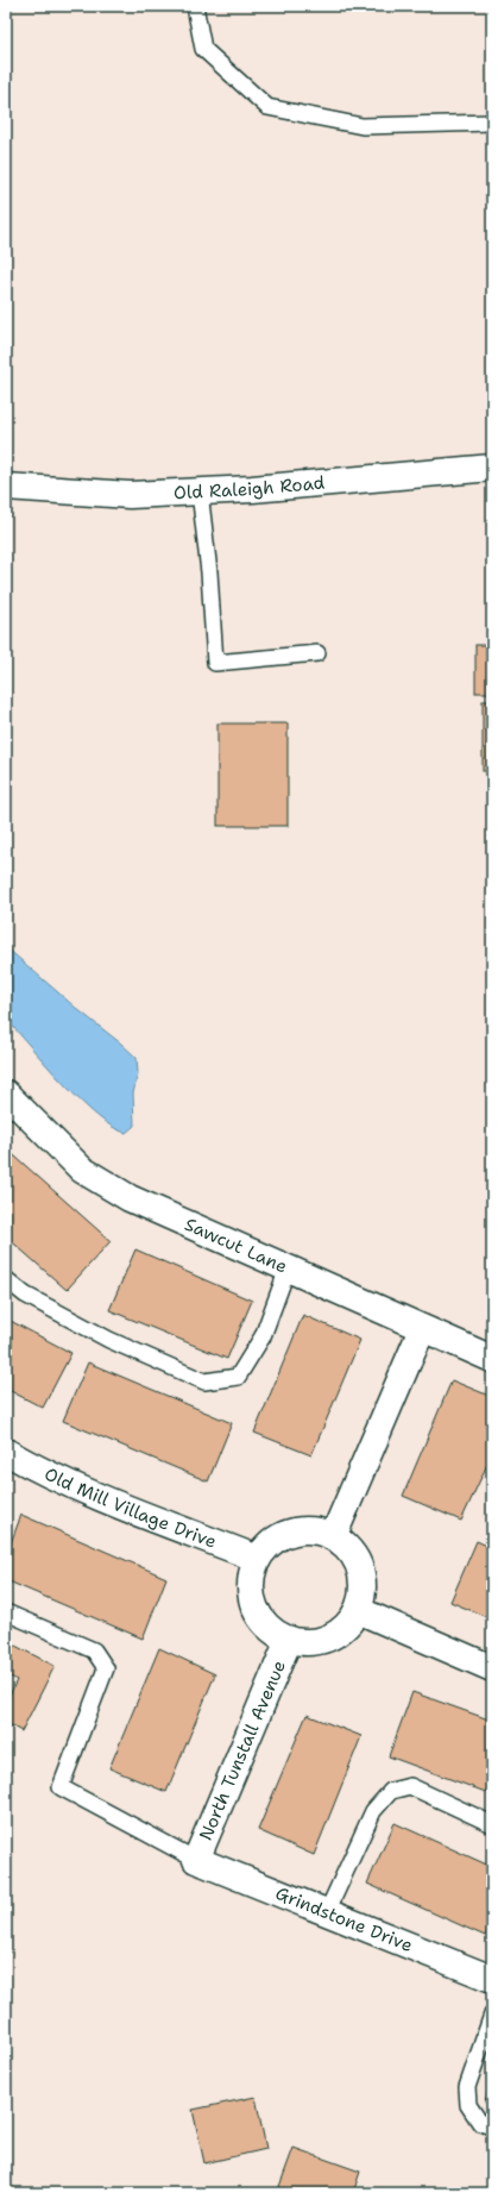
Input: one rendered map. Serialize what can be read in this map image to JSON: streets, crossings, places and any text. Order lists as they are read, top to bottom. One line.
{"streets":{"street":["Old Raleigh Road","Sawcut Lane","Old Mill Village Drive","North Tunstall Avenue","Grindstone Drive"]},"crossings":[["Old Mill Village Drive","North Tunstall Avenue"],["North Tunstall Avenue","Grindstone Drive"]]}
